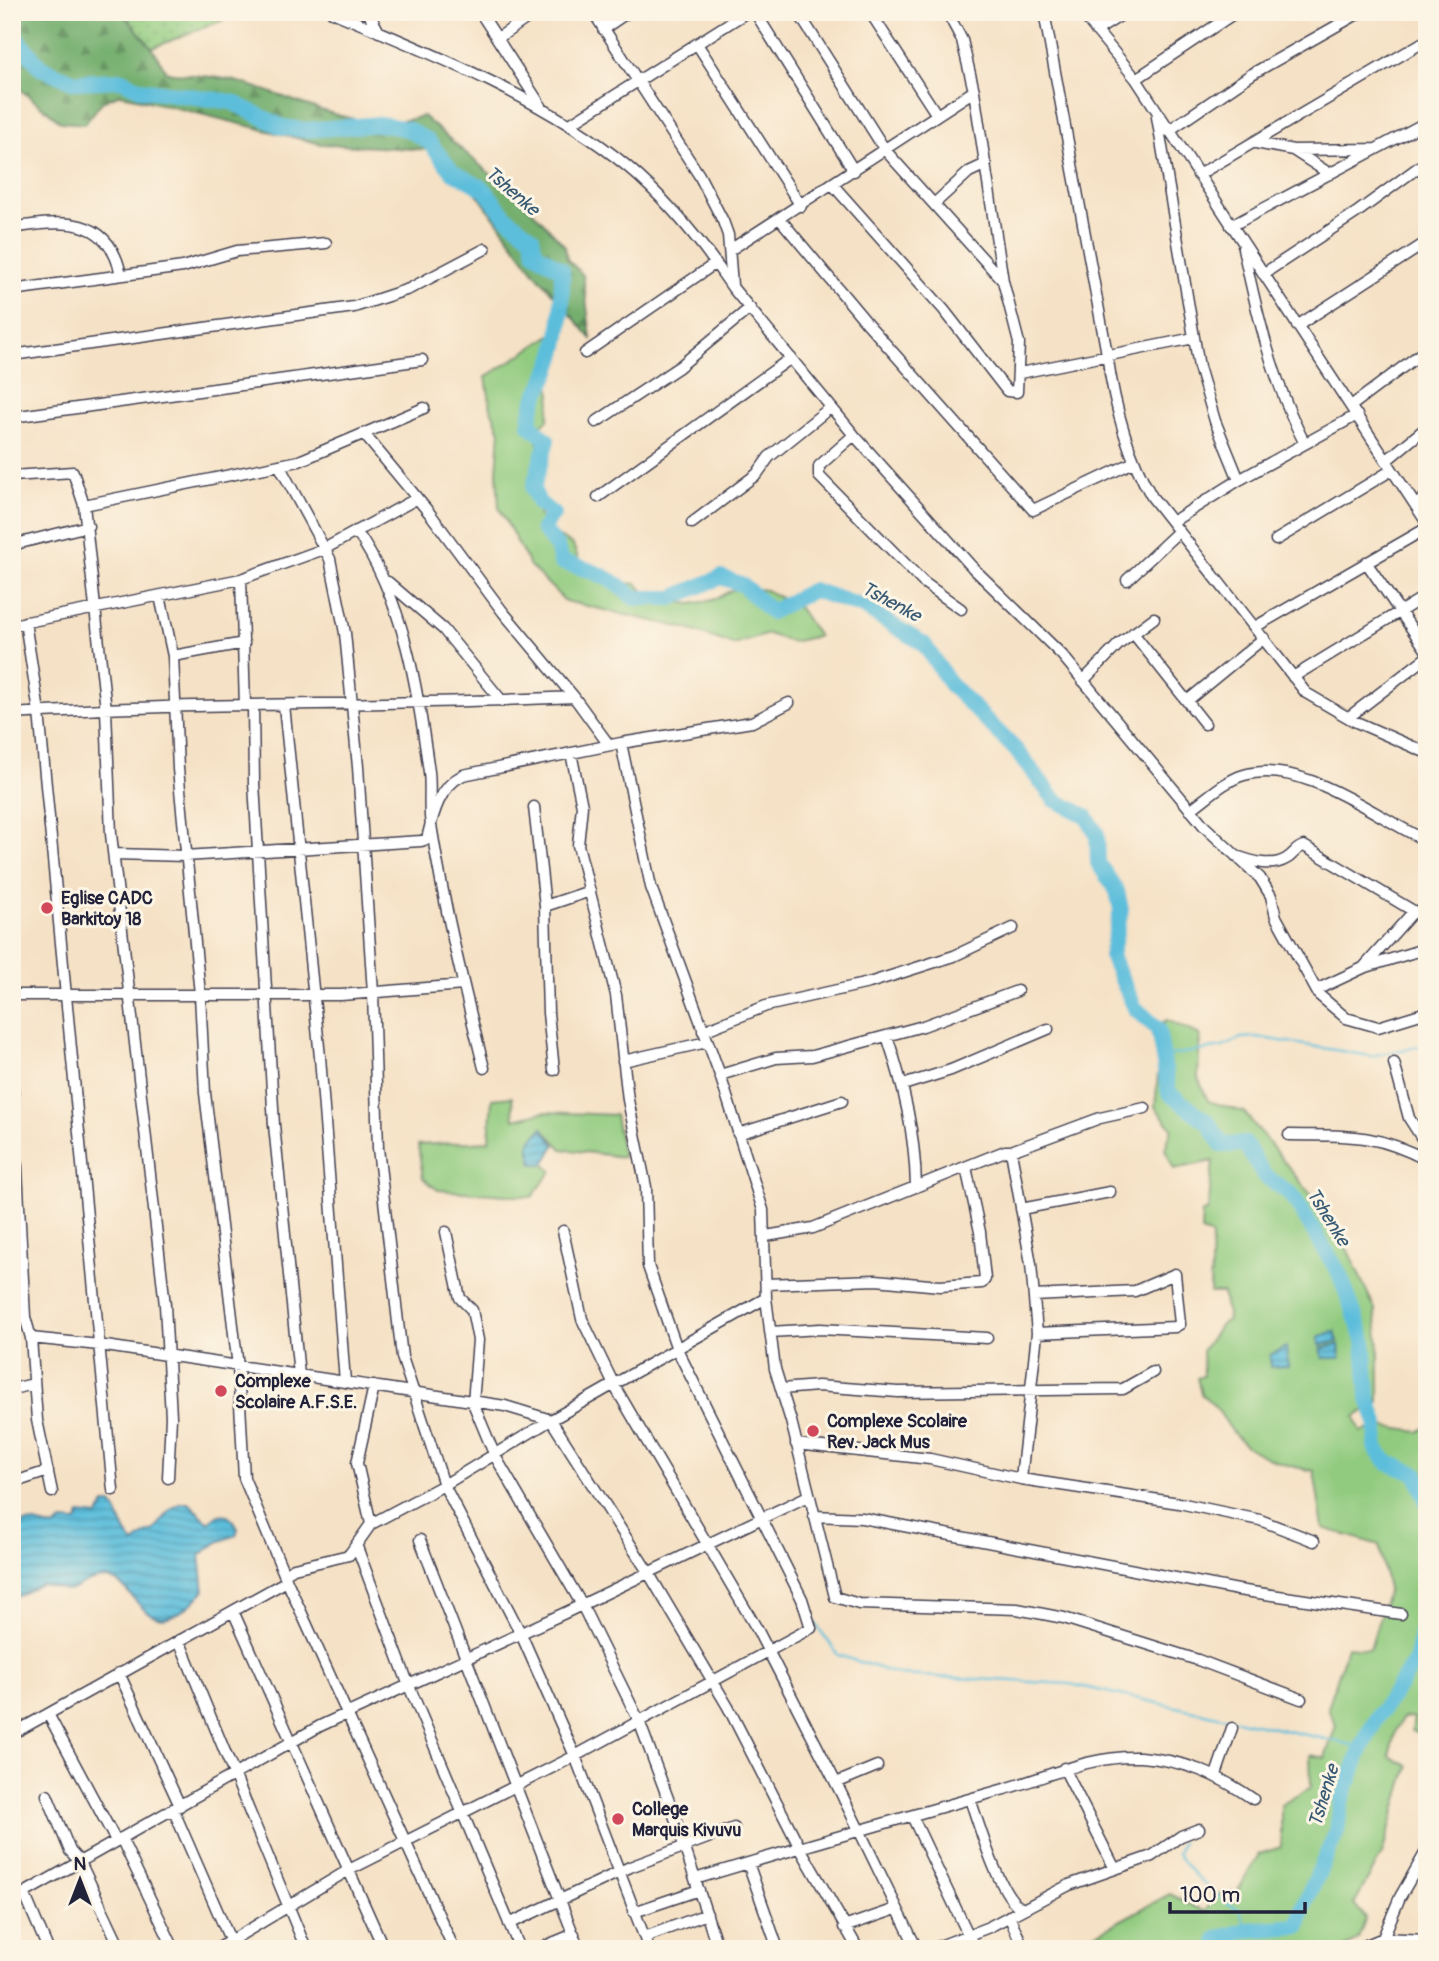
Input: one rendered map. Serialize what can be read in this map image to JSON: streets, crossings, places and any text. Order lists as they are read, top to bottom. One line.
{"water":["Tshenke"],"places":["Eglise CADC Barkitoy 18","Complexe Scolaire A.F.S.E.","Complexe Scolaire Rev. Jack Mus","College Marquis Kivuvu"],"scale_bar":"100 m","north":"top"}
